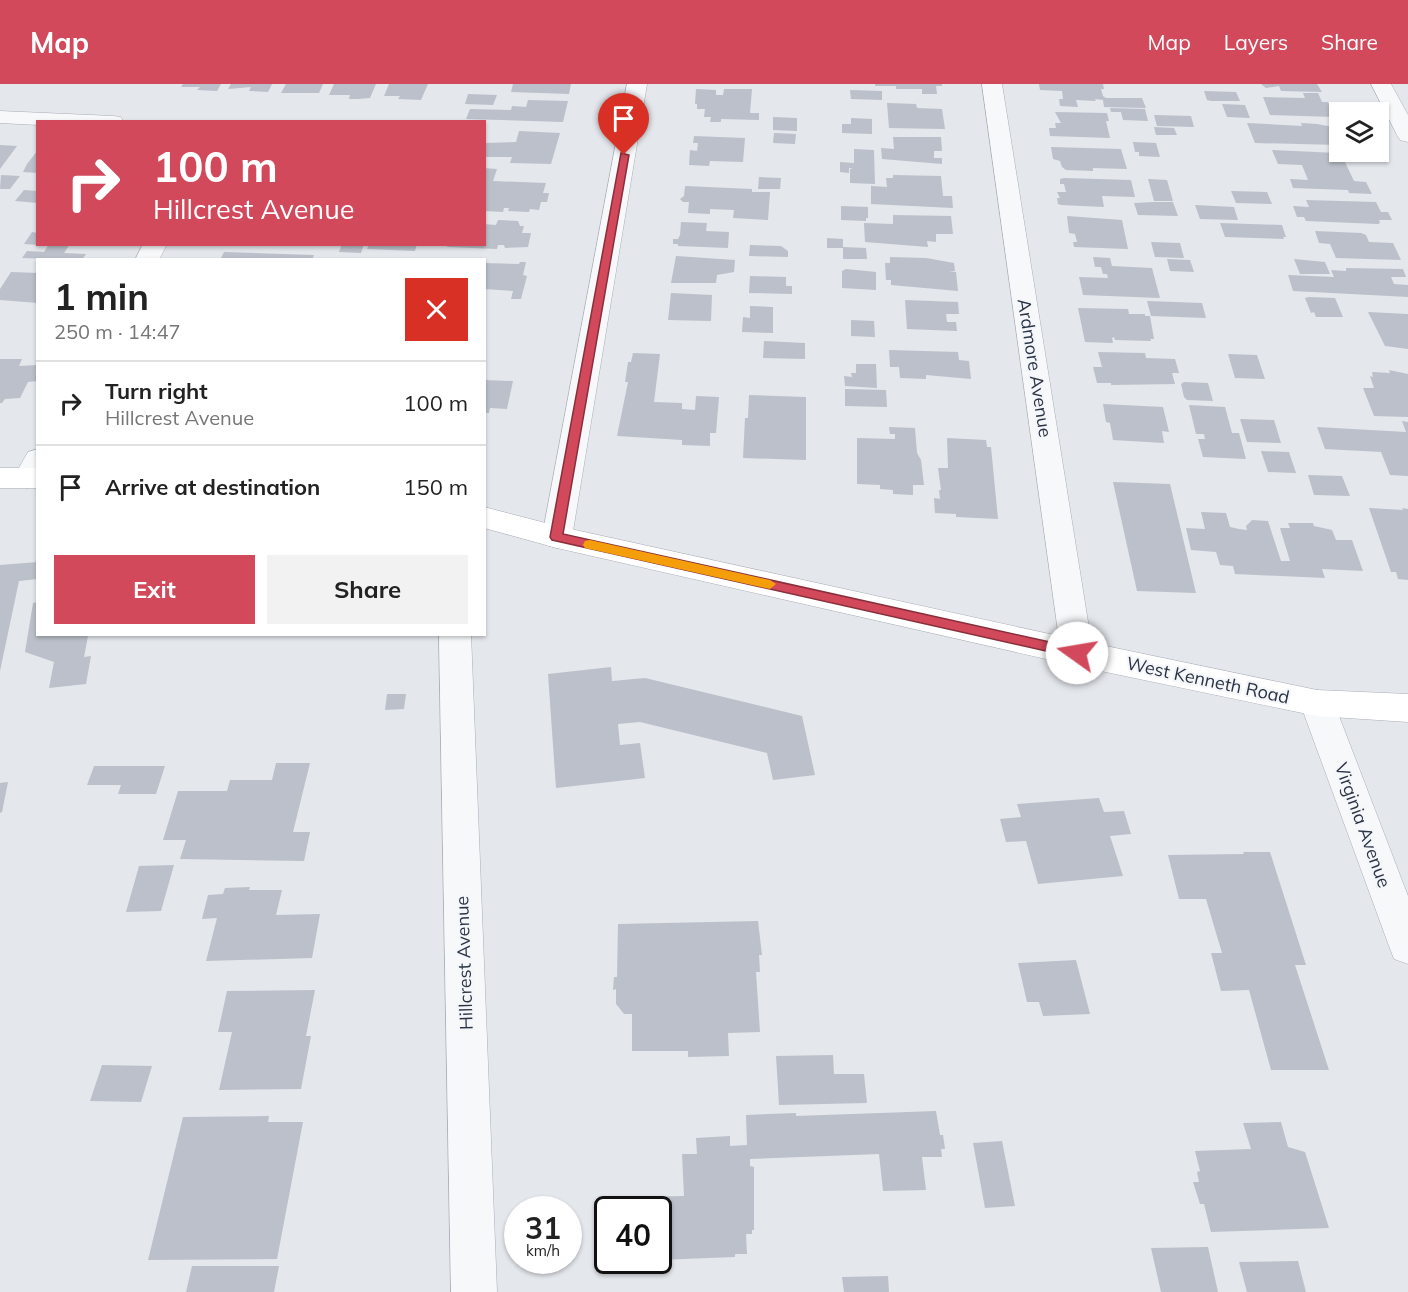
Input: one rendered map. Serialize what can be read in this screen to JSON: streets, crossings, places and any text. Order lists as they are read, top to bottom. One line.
{"streets":{"street":["Ardmore Avenue","West Kenneth Road","Virginia Avenue","Hillcrest Avenue"]},"crossings":[["Ardmore Avenue","West Kenneth Road"],["West Kenneth Road","Virginia Avenue"]],"page":{"header":"Map","nav":["Map","Layers","Share"],"turn":["100 m","Hillcrest Avenue"],"heading":["1 min","250 m · 14:47"],"list":[{"name":"Turn right","note":"Hillcrest Avenue","value":"100 m"},{"name":"Arrive at destination","value":"150 m"}],"buttons":["Exit","Share"],"speed":"31 km/h","limit":"40"}}
